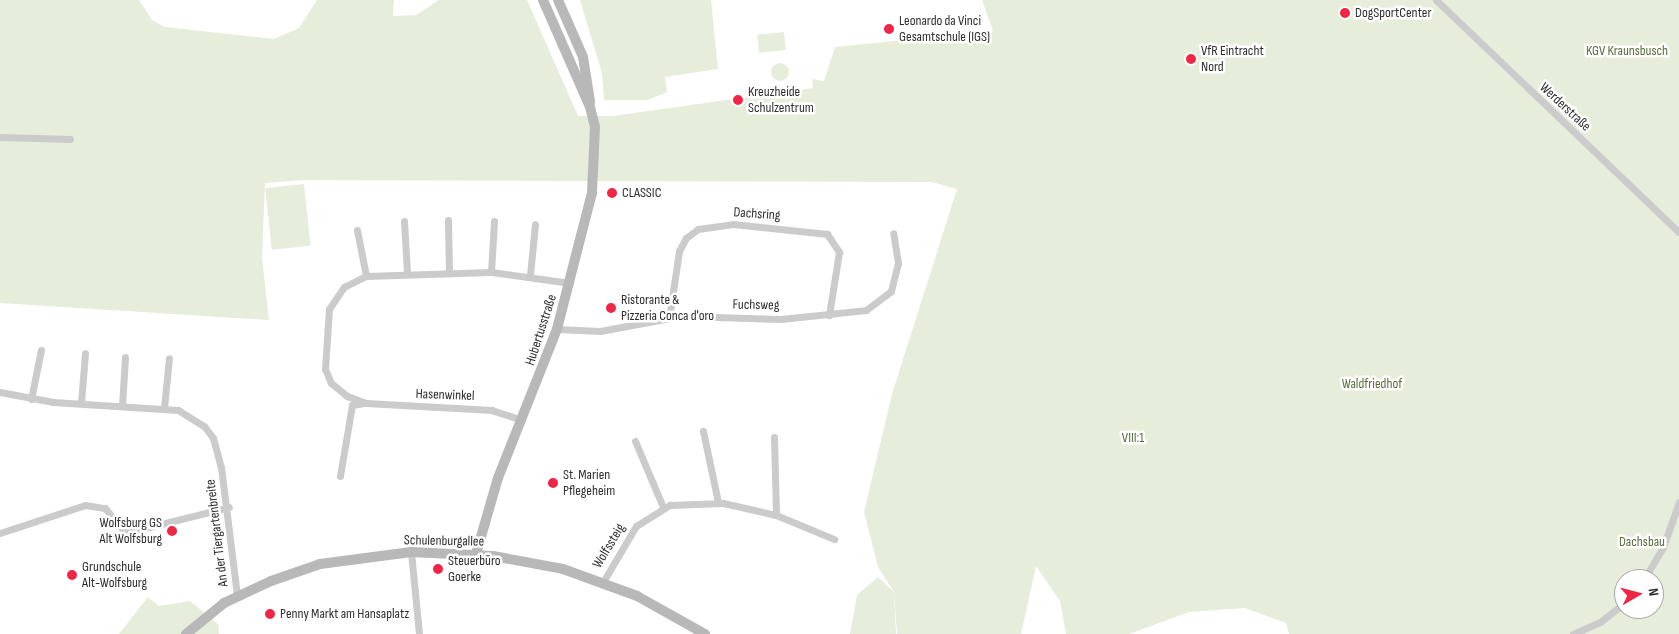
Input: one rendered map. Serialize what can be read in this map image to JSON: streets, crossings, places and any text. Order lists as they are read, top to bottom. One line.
{"streets":{"street":["Werderstraße","Dachsring","Fuchsweg","Hubertusstraße","Hasenwinkel","An der Tiergartenbreite","Schulenburgallee","Wolfssteig"]},"crossings":[["Dachsring","Fuchsweg"],["Fuchsweg","Hubertusstraße"],["Hubertusstraße","Hasenwinkel"],["Hubertusstraße","Schulenburgallee"],["An der Tiergartenbreite","Schulenburgallee"],["Schulenburgallee","Wolfssteig"]],"parks":["KGV Kraunsbusch","Waldfriedhof","VIII:1","Dachsbau"],"places":["DogSportCenter","Leonardo da Vinci Gesamtschule (IGS)","VfR Eintracht Nord","Kreuzheide Schulzentrum","CLASSIC","Ristorante & Pizzeria Conca d'oro","St. Marien Pflegeheim","Wolfsburg GS Alt Wolfsburg","Steuerbüro Goerke","Grundschule Alt-Wolfsburg","Penny Markt am Hansaplatz"],"north":"right"}
